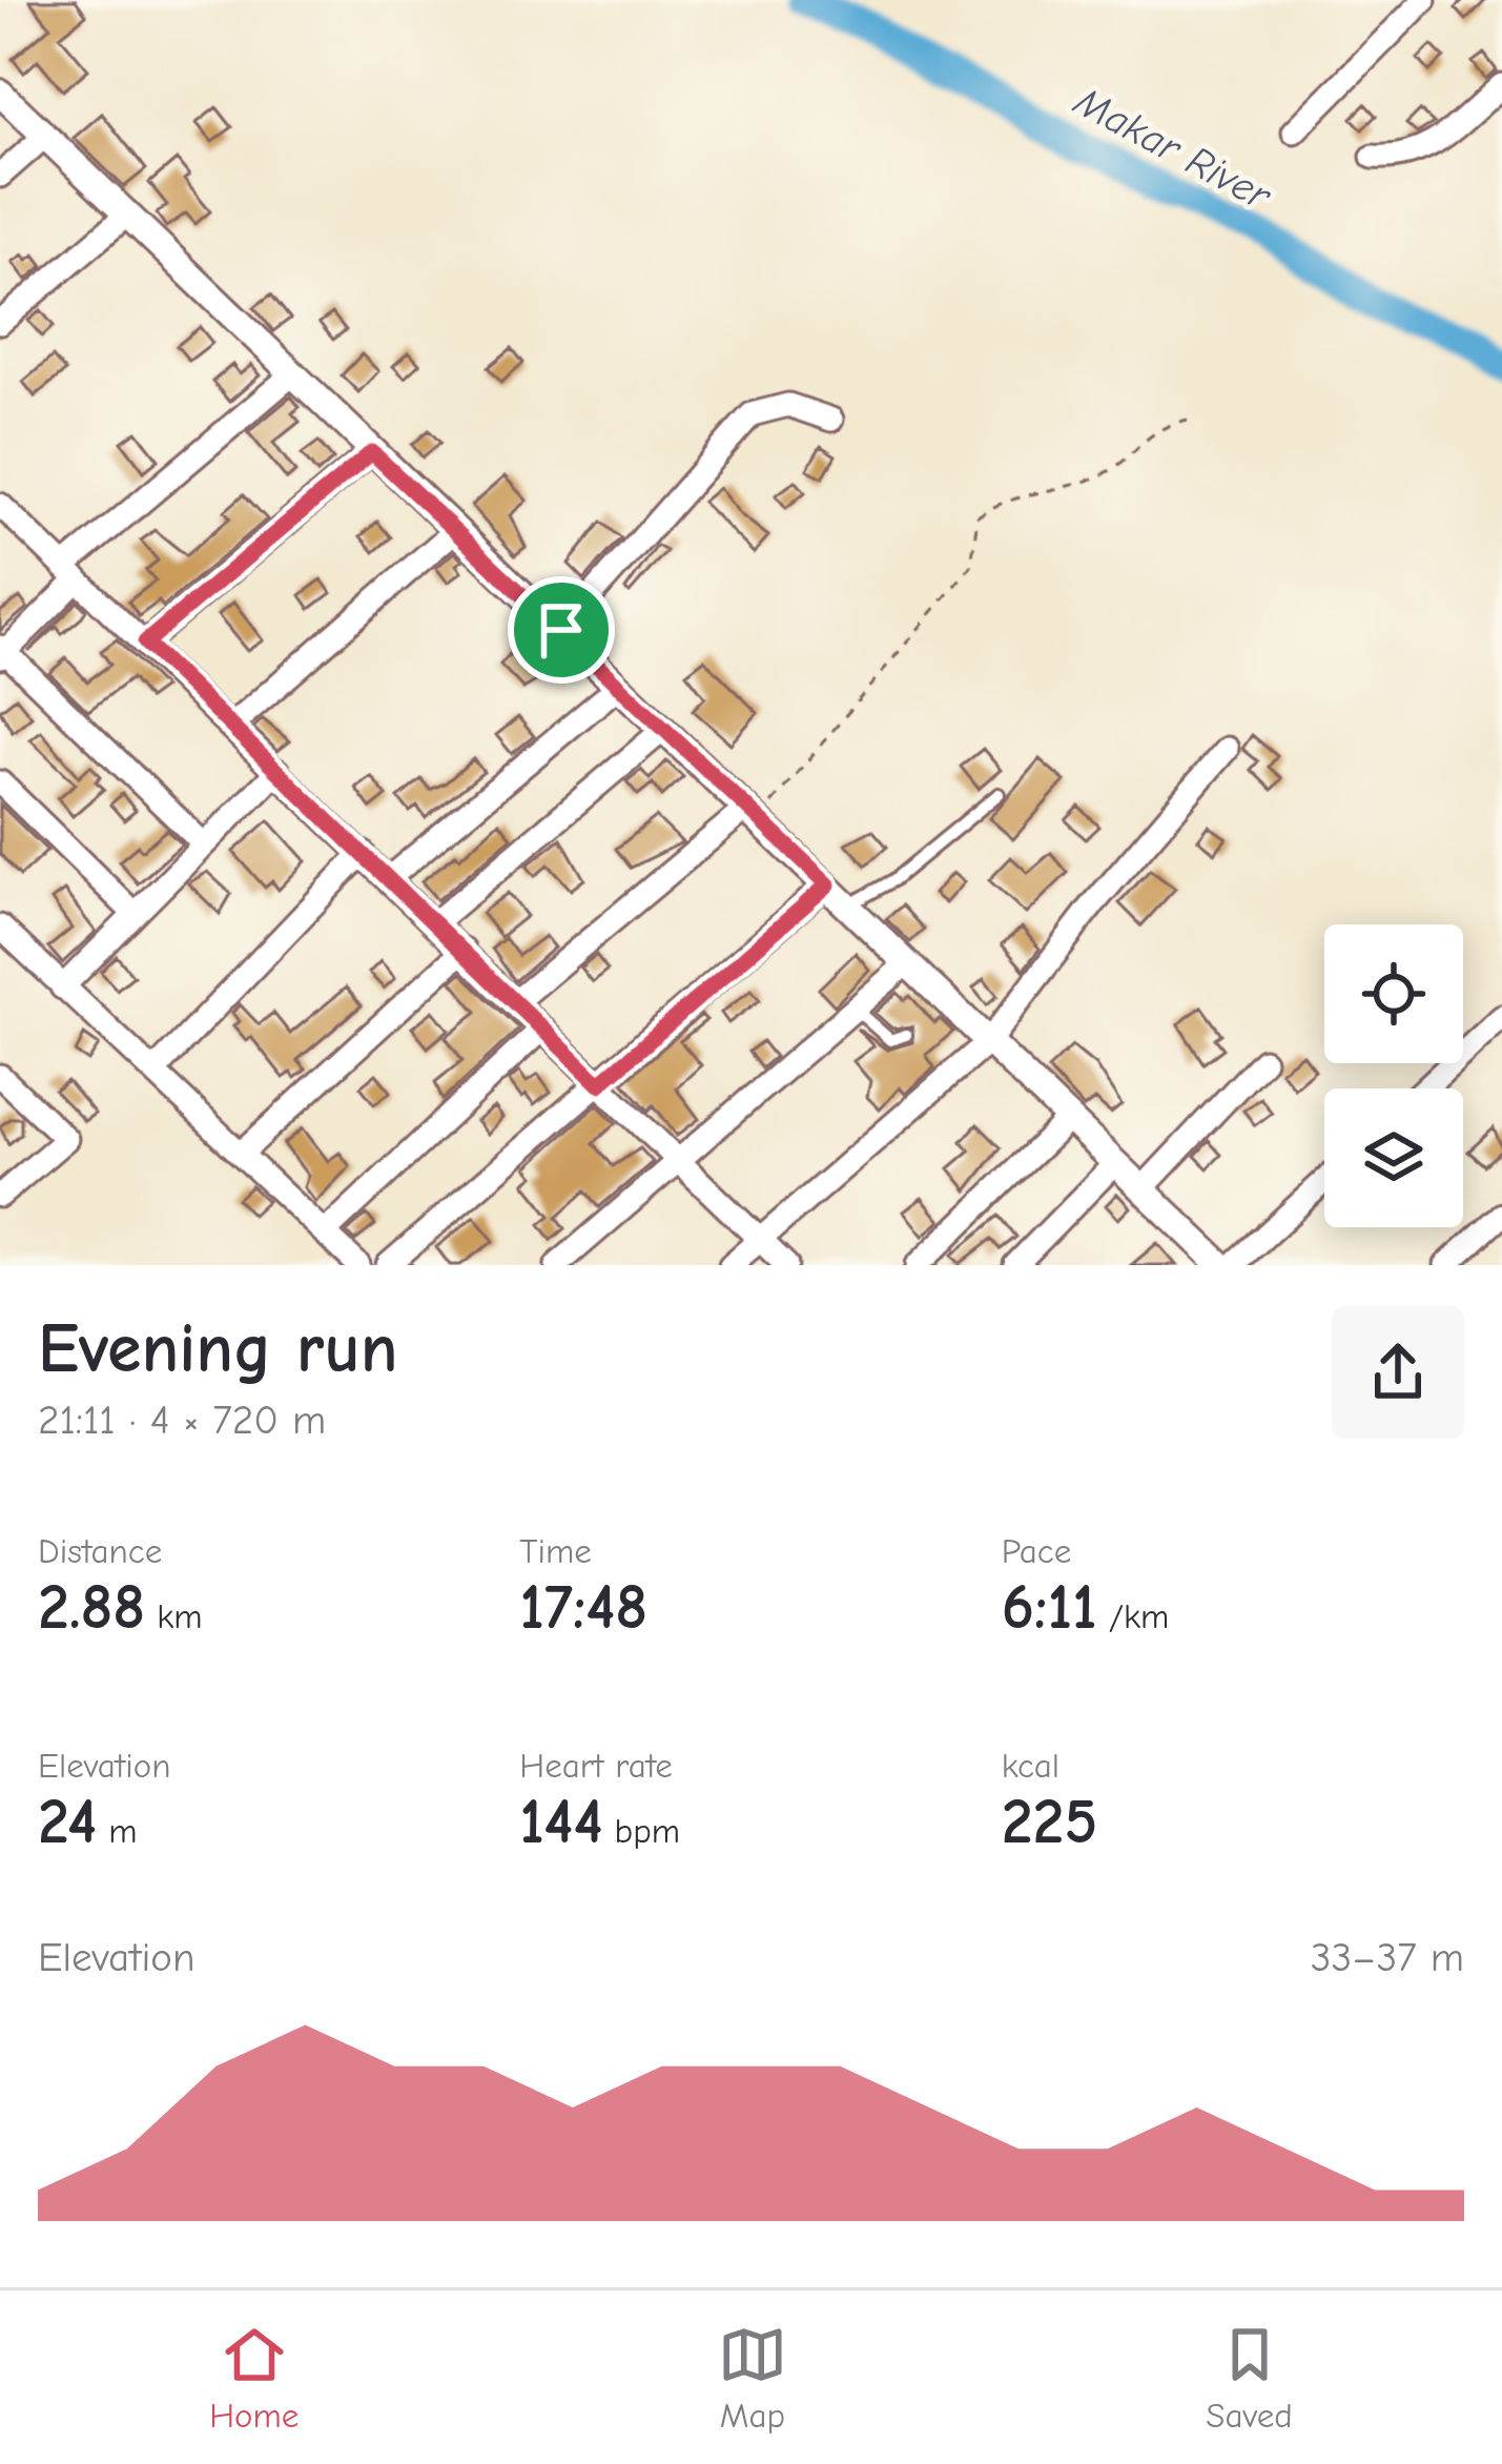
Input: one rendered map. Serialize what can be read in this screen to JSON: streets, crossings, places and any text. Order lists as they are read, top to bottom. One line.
{"water":["Makar River"],"page":{"heading":["Evening run","21:11 · 4 × 720 m"],"stats":[["Distance","2.88 km"],["Time","17:48"],["Pace","6:11 /km"],["Elevation","24 m"],["Heart rate","144 bpm"],["kcal","225"]],"chart":["Elevation","33–37 m"],"tabs":["Home","Map","Saved"]}}
